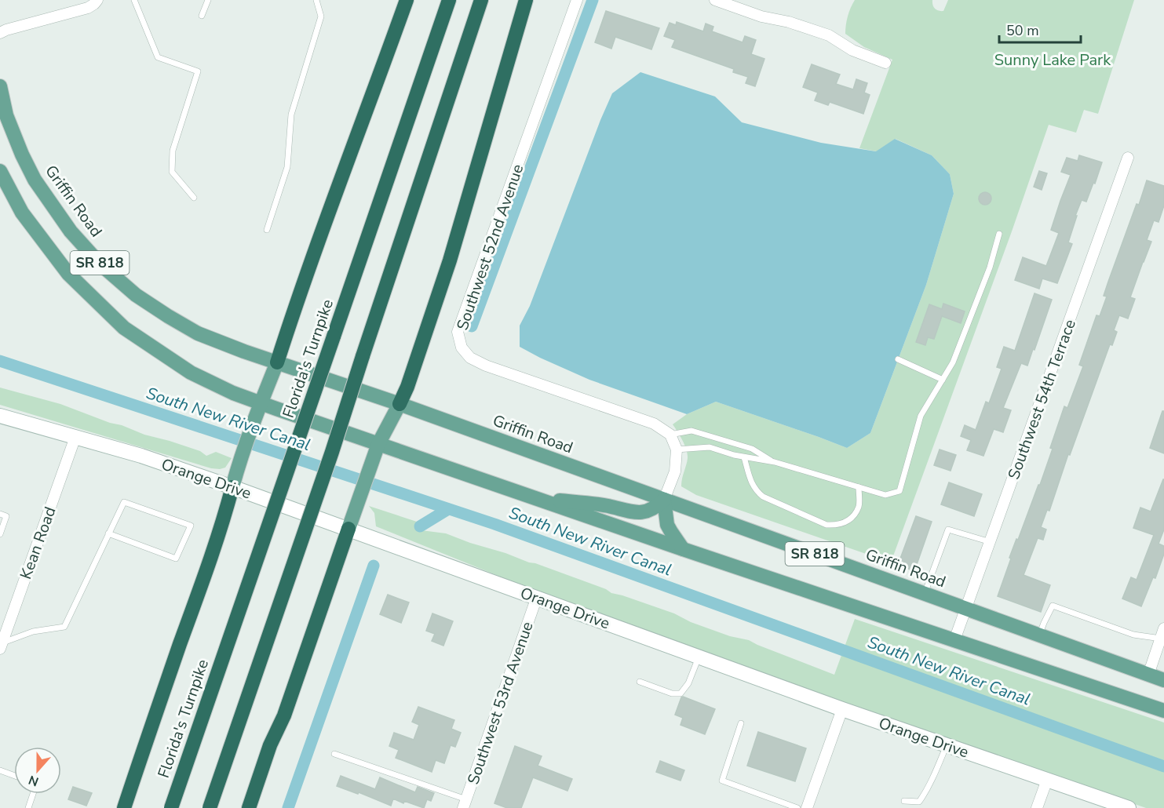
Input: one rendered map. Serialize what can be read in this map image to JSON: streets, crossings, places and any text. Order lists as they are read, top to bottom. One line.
{"streets":{"highway":["Florida's Turnpike"],"main road":["Griffin Road","SR 818"],"street":["Southwest 52nd Avenue","Southwest 54th Terrace","Orange Drive","Kean Road","Southwest 53rd Avenue"]},"crossings":[["Griffin Road","Southwest 54th Terrace"],["SR 818","Southwest 54th Terrace"],["Orange Drive","Kean Road"],["Orange Drive","Southwest 53rd Avenue"]],"water":["South New River Canal"],"parks":["Sunny Lake Park"],"scale_bar":"50 m","north":"bottom"}
